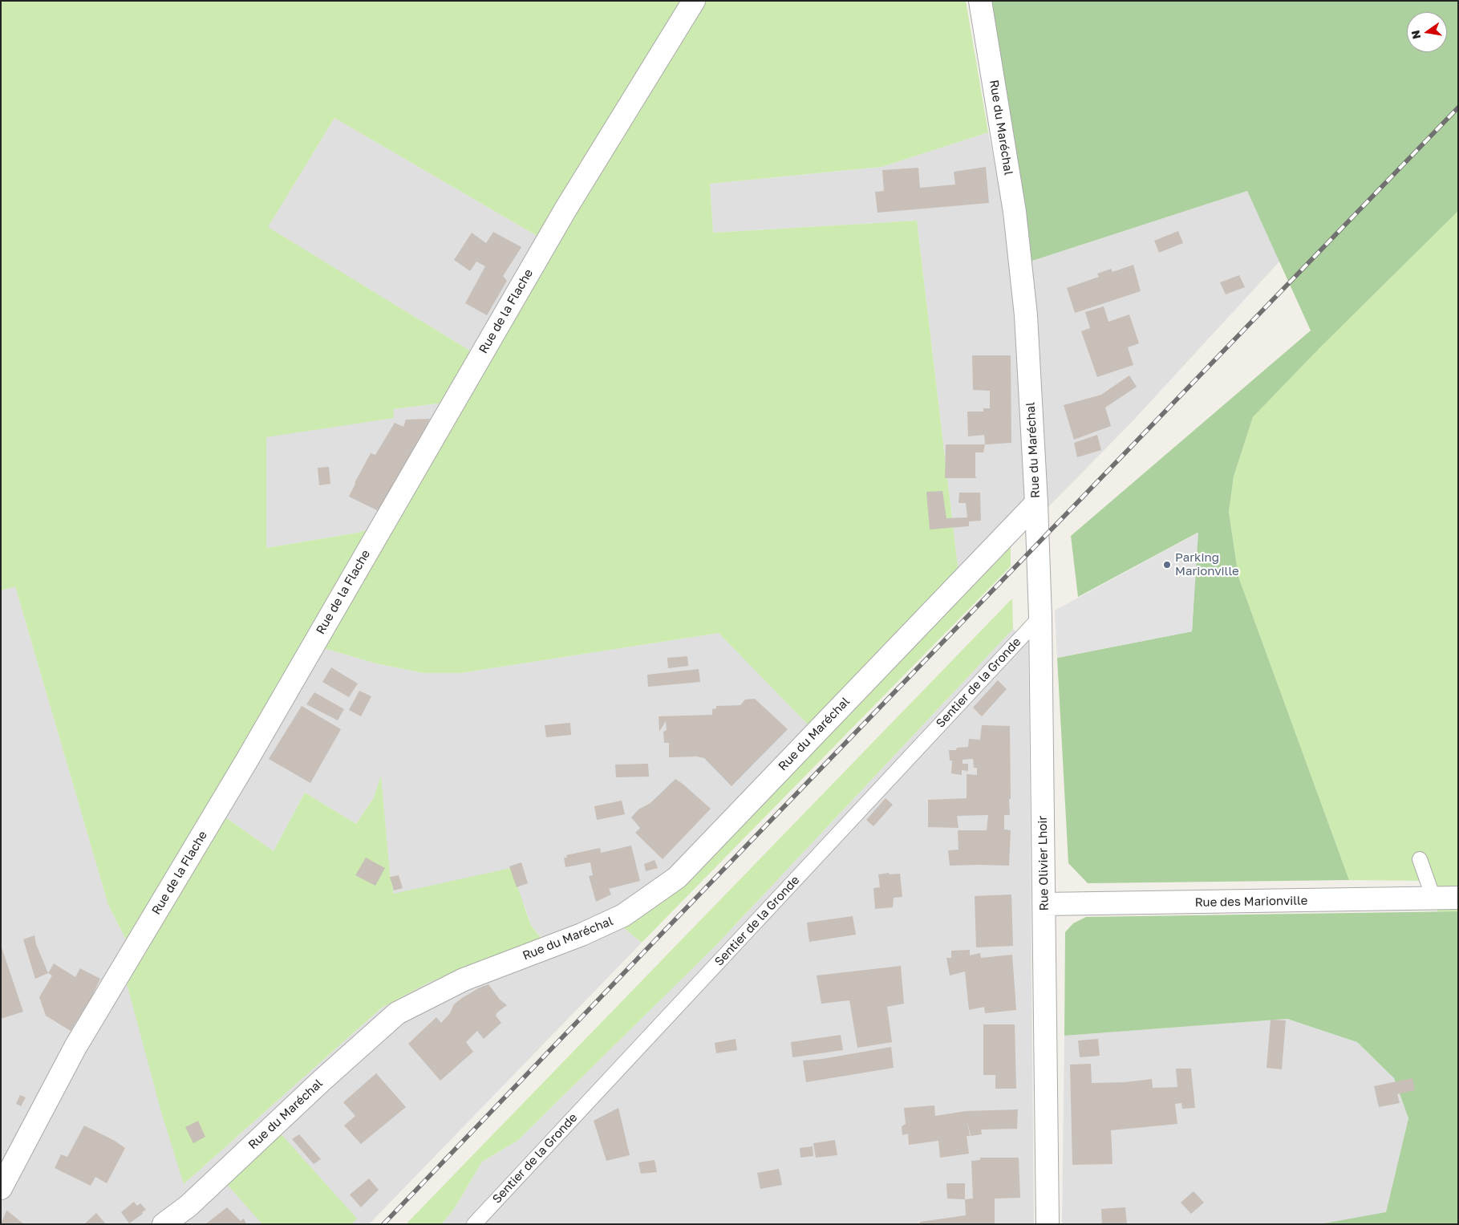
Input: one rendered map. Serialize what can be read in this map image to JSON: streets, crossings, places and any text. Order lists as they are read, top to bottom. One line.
{"streets":{"street":["Rue du Maréchal","Rue de la Flache","Rue Olivier Lhoir","Rue des Marionville"],"lane":["Sentier de la Gronde"]},"crossings":[["Rue du Maréchal","Rue Olivier Lhoir"],["Sentier de la Gronde","Rue Olivier Lhoir"],["Rue Olivier Lhoir","Rue des Marionville"]],"places":["Parking Marionville"],"north":"left"}
